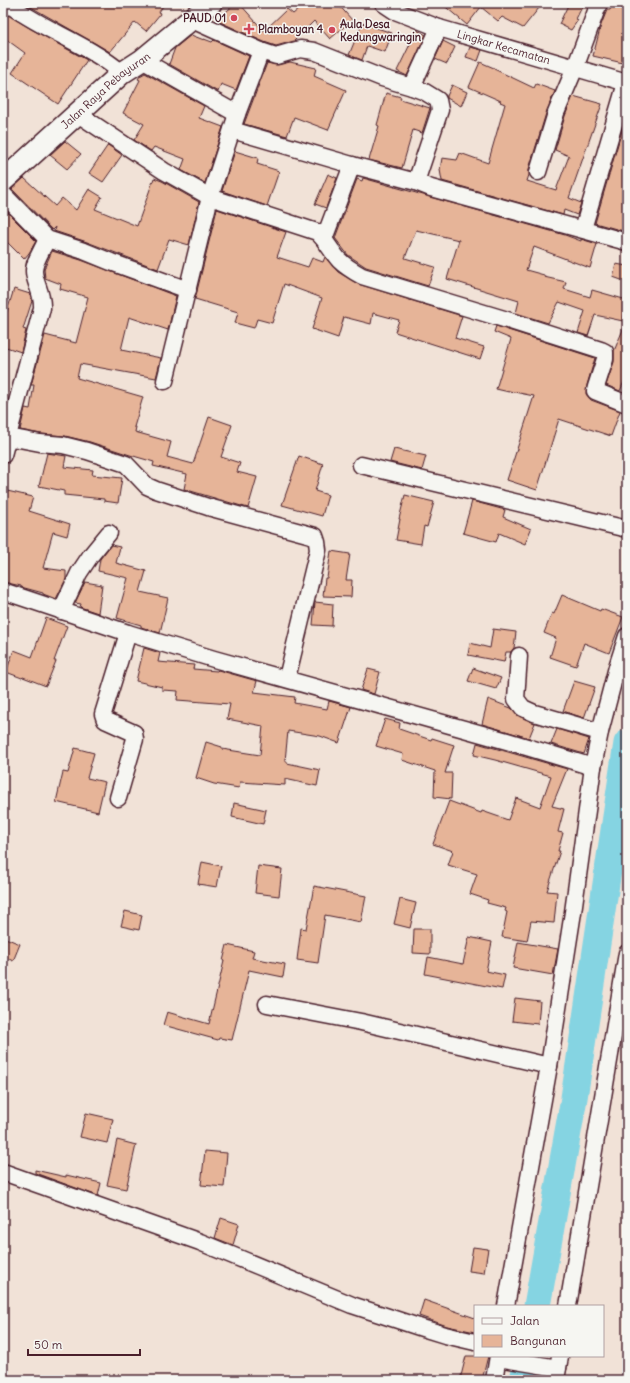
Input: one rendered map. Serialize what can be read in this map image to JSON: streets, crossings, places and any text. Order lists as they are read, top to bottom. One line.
{"streets":{"main road":["Jalan Raya Pebayuran"],"street":["Lingkar Kecamatan"]},"places":{"other":["PAUD 01","Aula Desa Kedungwaringin"],"health":["Plamboyan 4"]},"legend":["Jalan","Bangunan"],"scale_bar":"50 m"}
